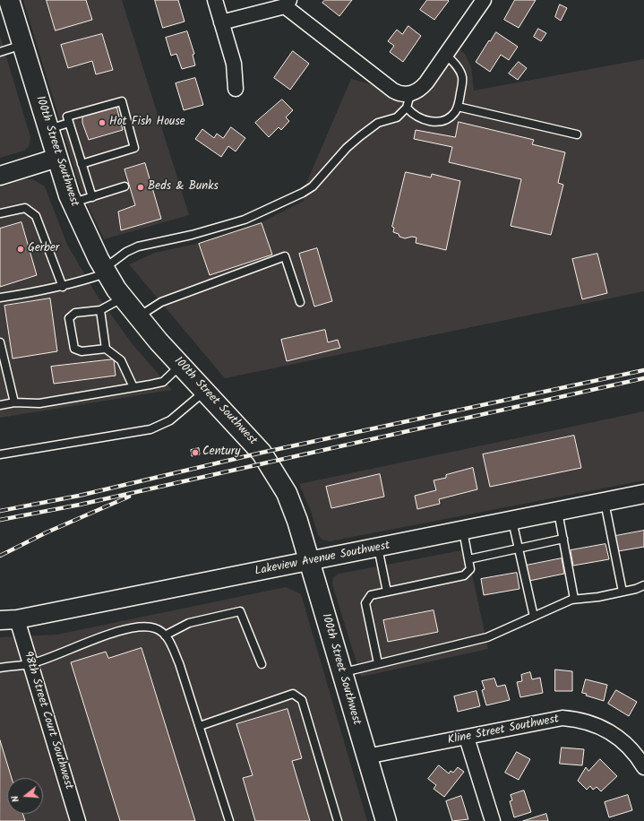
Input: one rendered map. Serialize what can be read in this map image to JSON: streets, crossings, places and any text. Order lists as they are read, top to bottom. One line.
{"streets":{"main road":["100th Street Southwest"],"street":["Lakeview Avenue Southwest","98th Street Court Southwest","Kline Street Southwest"]},"crossings":[["100th Street Southwest","Lakeview Avenue Southwest"],["100th Street Southwest","Kline Street Southwest"],["Lakeview Avenue Southwest","98th Street Court Southwest"]],"places":["Hot Fish House","Beds & Bunks","Gerber","Century"],"north":"left"}
